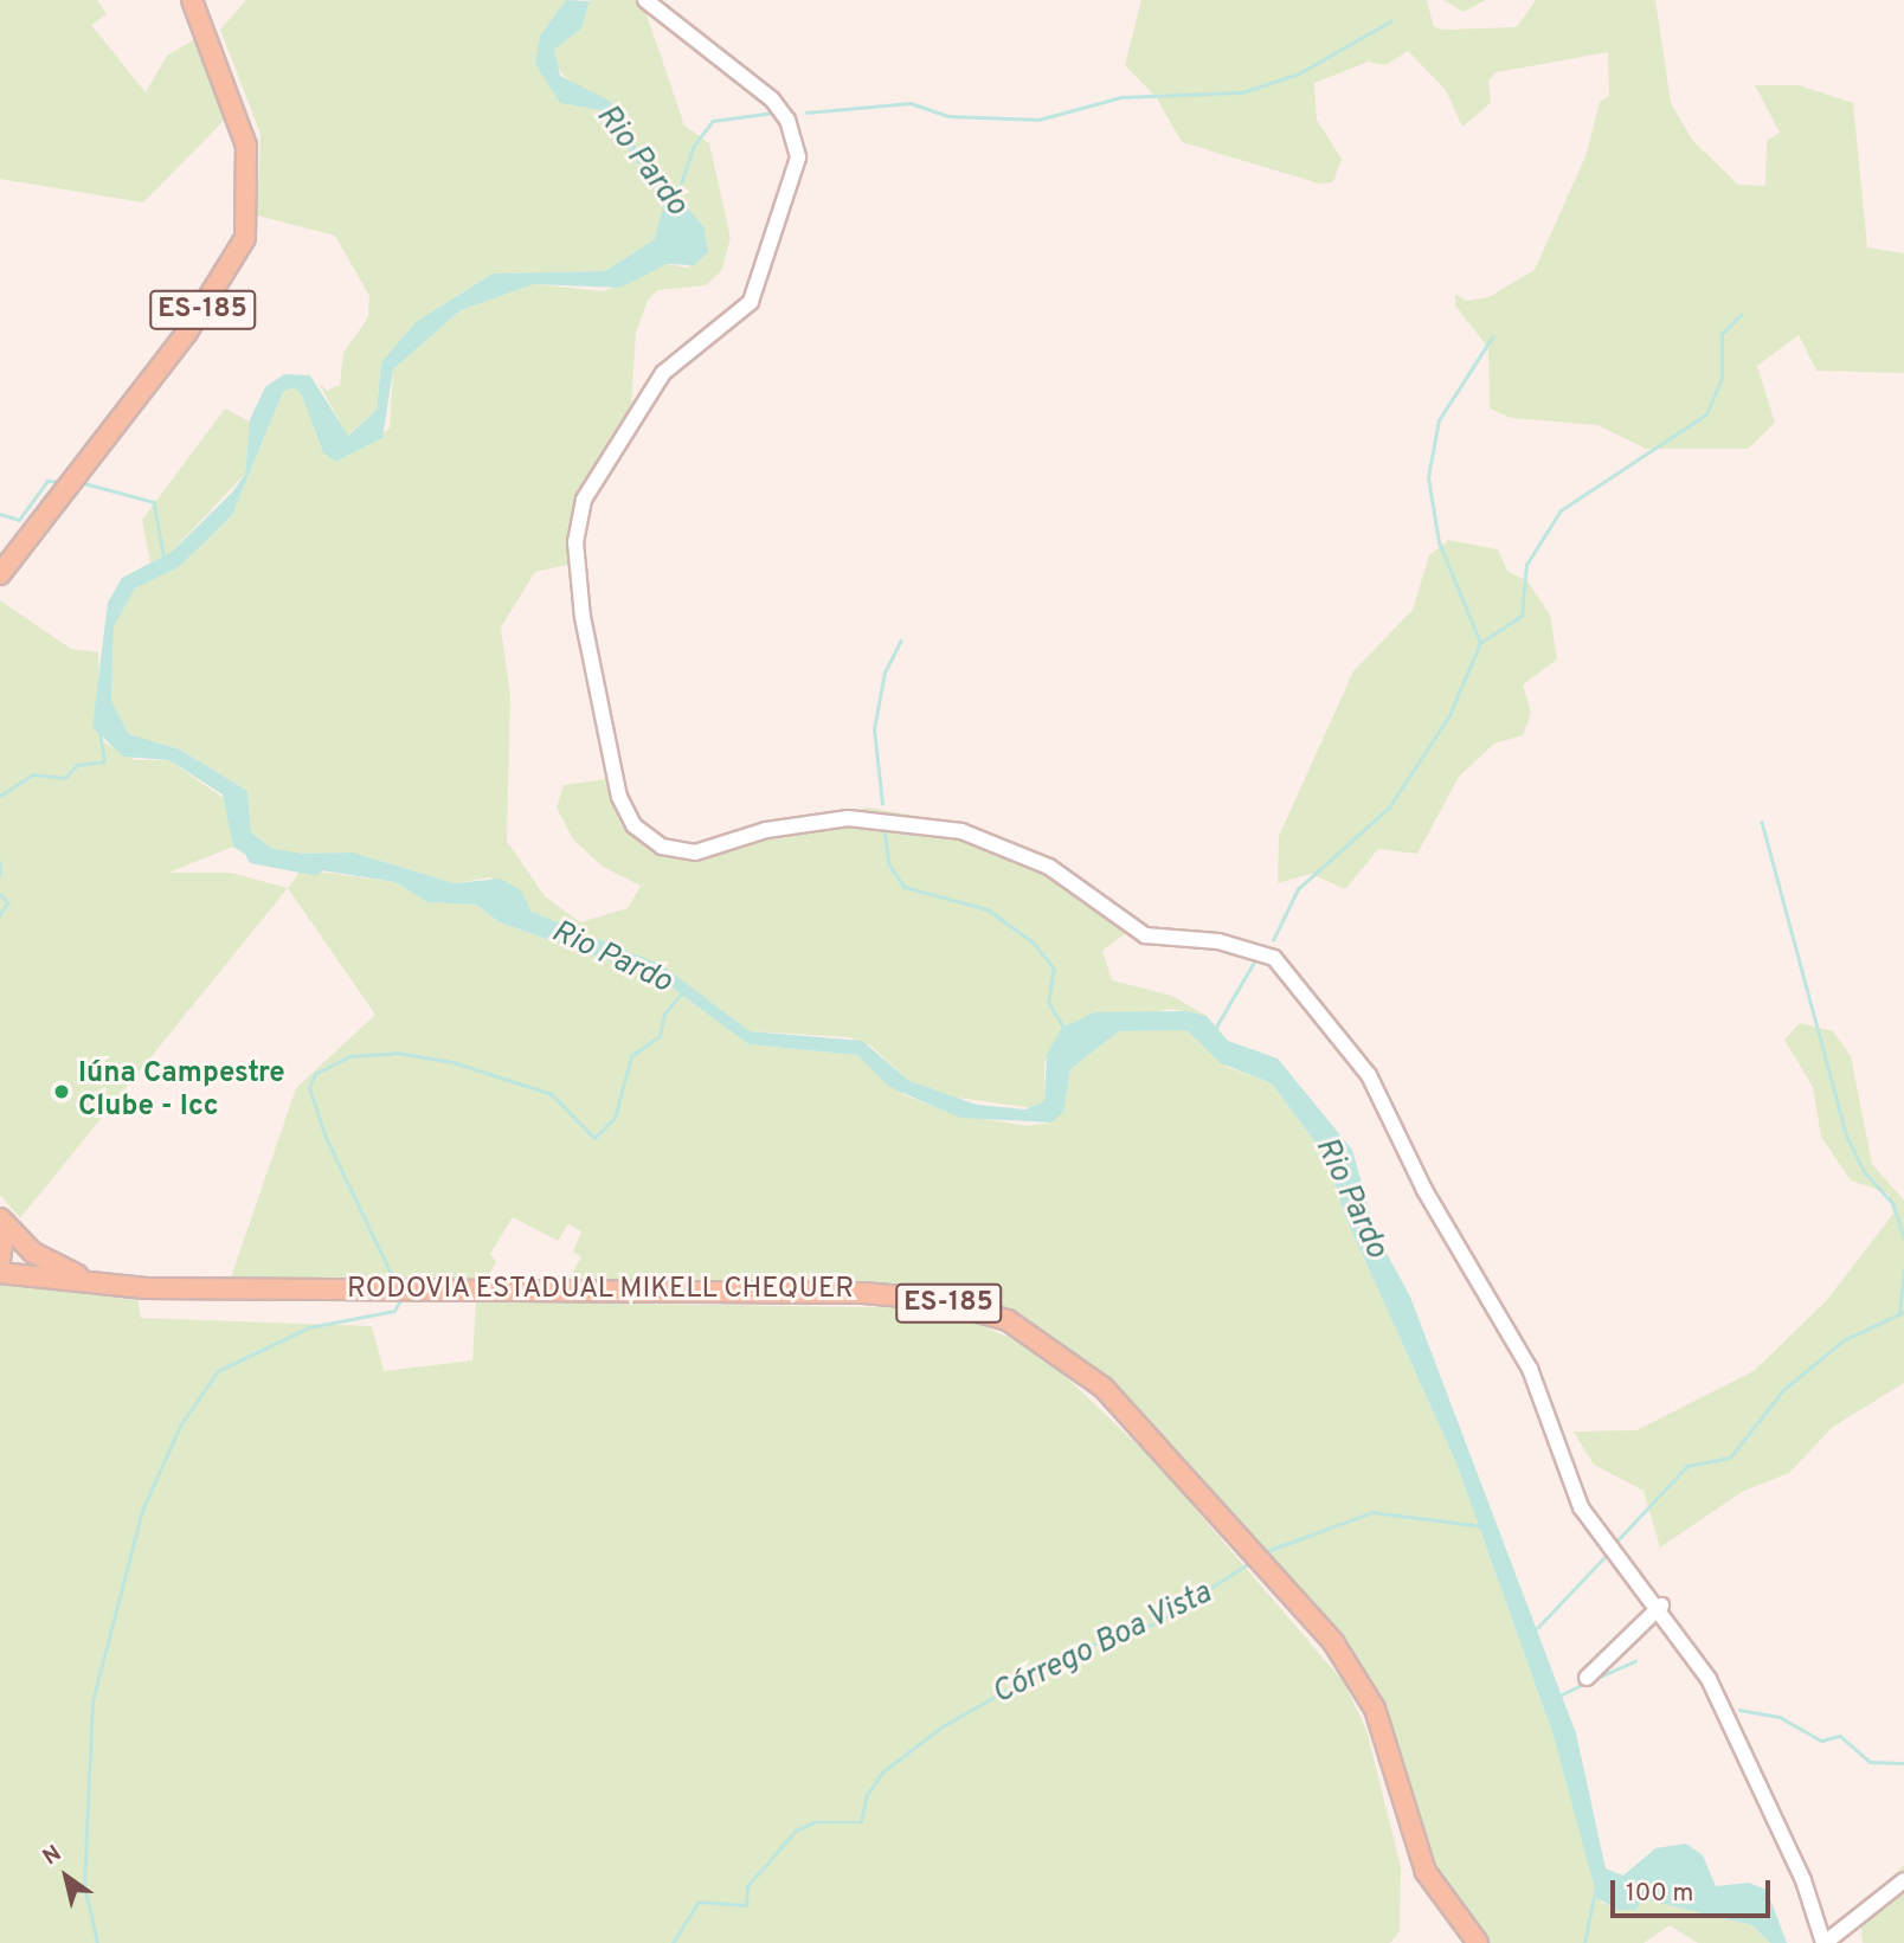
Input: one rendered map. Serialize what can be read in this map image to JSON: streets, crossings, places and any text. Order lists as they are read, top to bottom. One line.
{"streets":{"main road":["ES-185","RODOVIA ESTADUAL MIKELL CHEQUER"]},"crossings":[["ES-185","RODOVIA ESTADUAL MIKELL CHEQUER"]],"water":["Rio Pardo","Córrego Boa Vista"],"places":["Iúna Campestre Clube - Icc"],"scale_bar":"100 m","north":"top left"}
